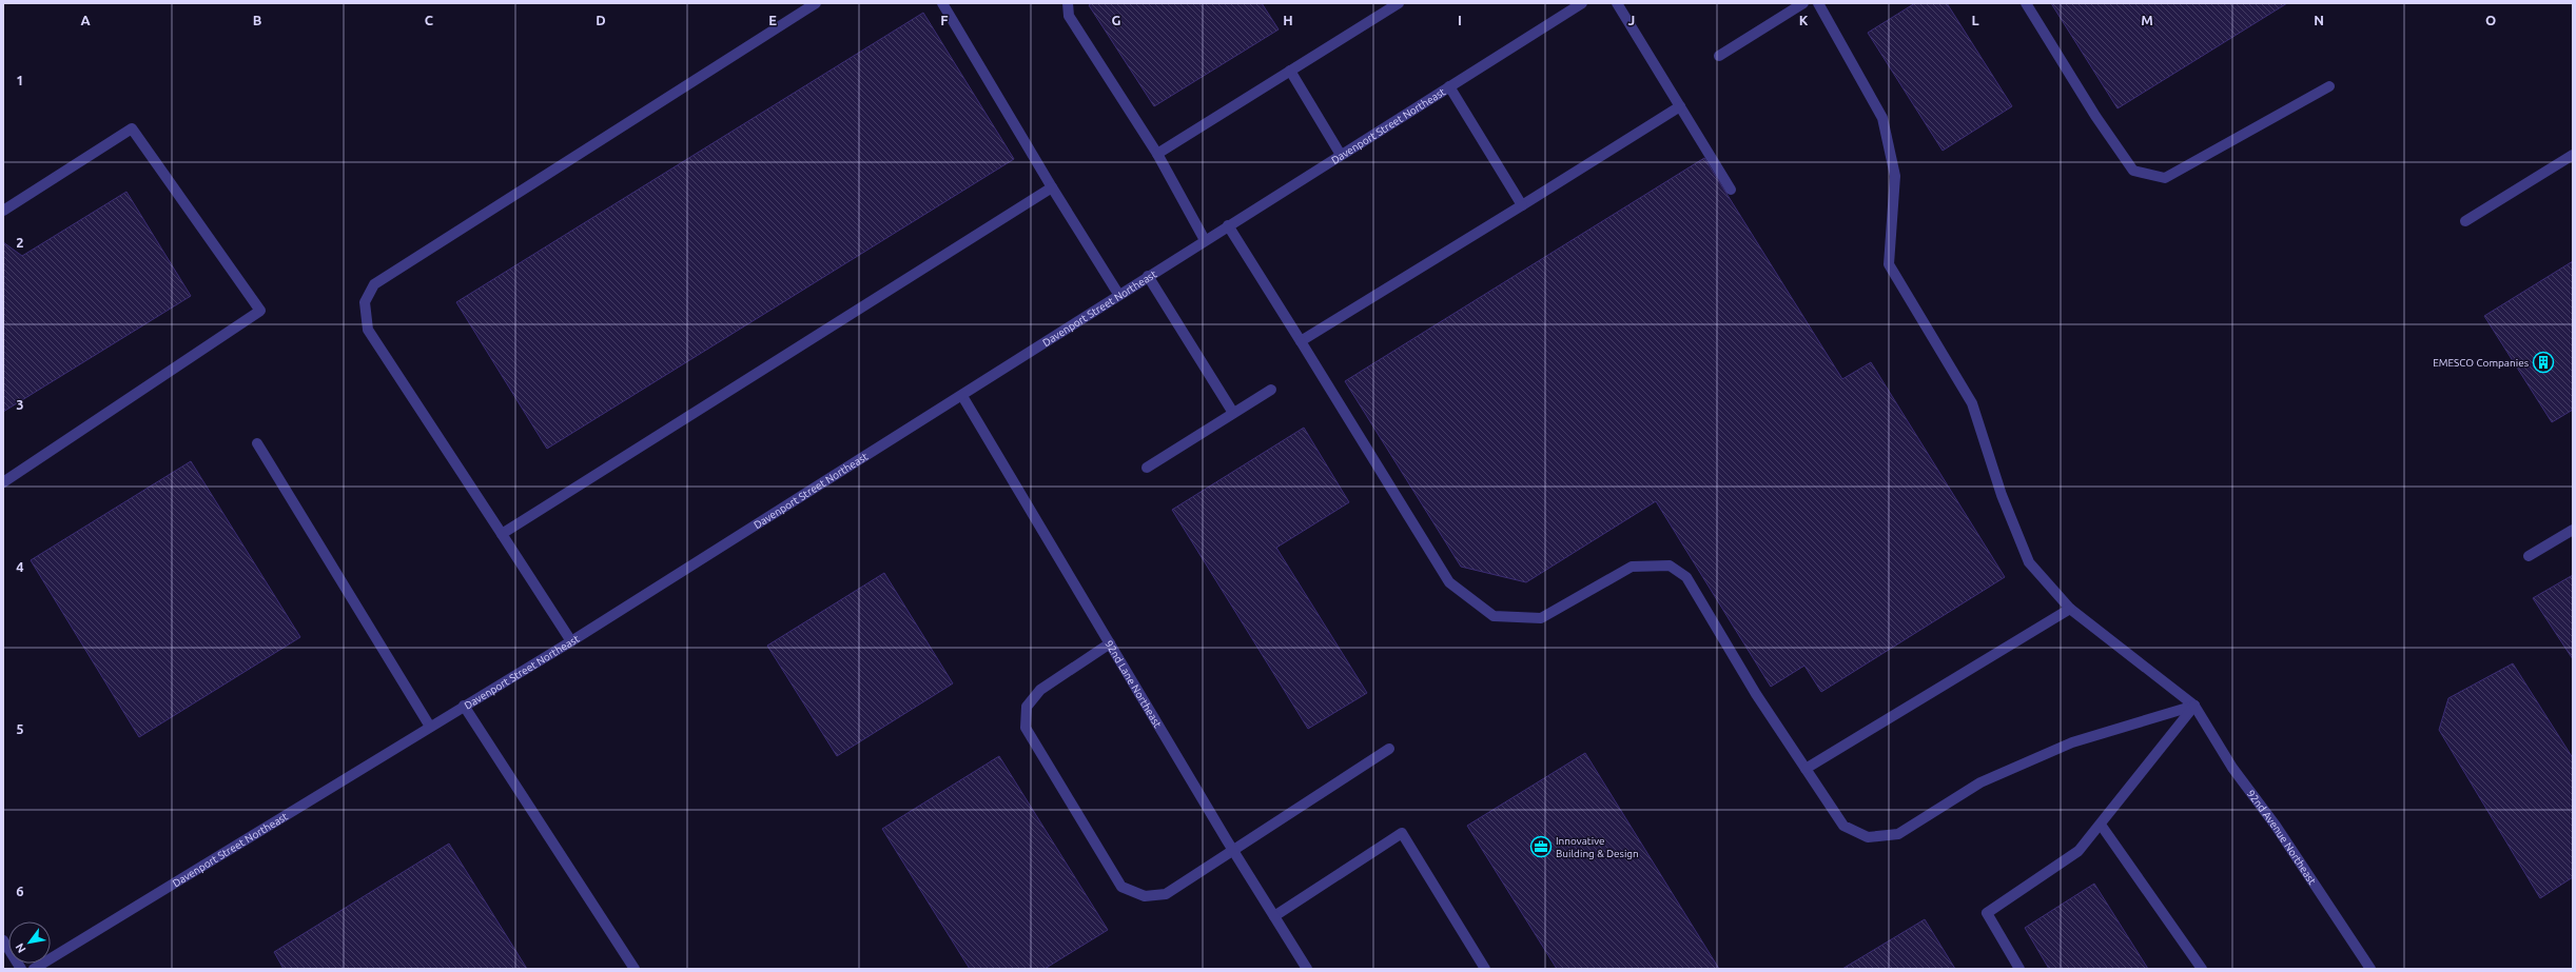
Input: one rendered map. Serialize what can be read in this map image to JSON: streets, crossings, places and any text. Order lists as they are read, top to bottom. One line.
{"streets":{"street":["Davenport Street Northeast","92nd Lane Northeast","92nd Avenue Northeast"]},"crossings":[["Davenport Street Northeast","92nd Lane Northeast"]],"places":{"building":["EMESCO Companies"],"office":["Innovative Building & Design"]},"north":"bottom left","grid":{"columns":["A","B","C","D","E","F","G","H","I","J","K","L","M","N","O"],"rows":["1","2","3","4","5","6"]}}
